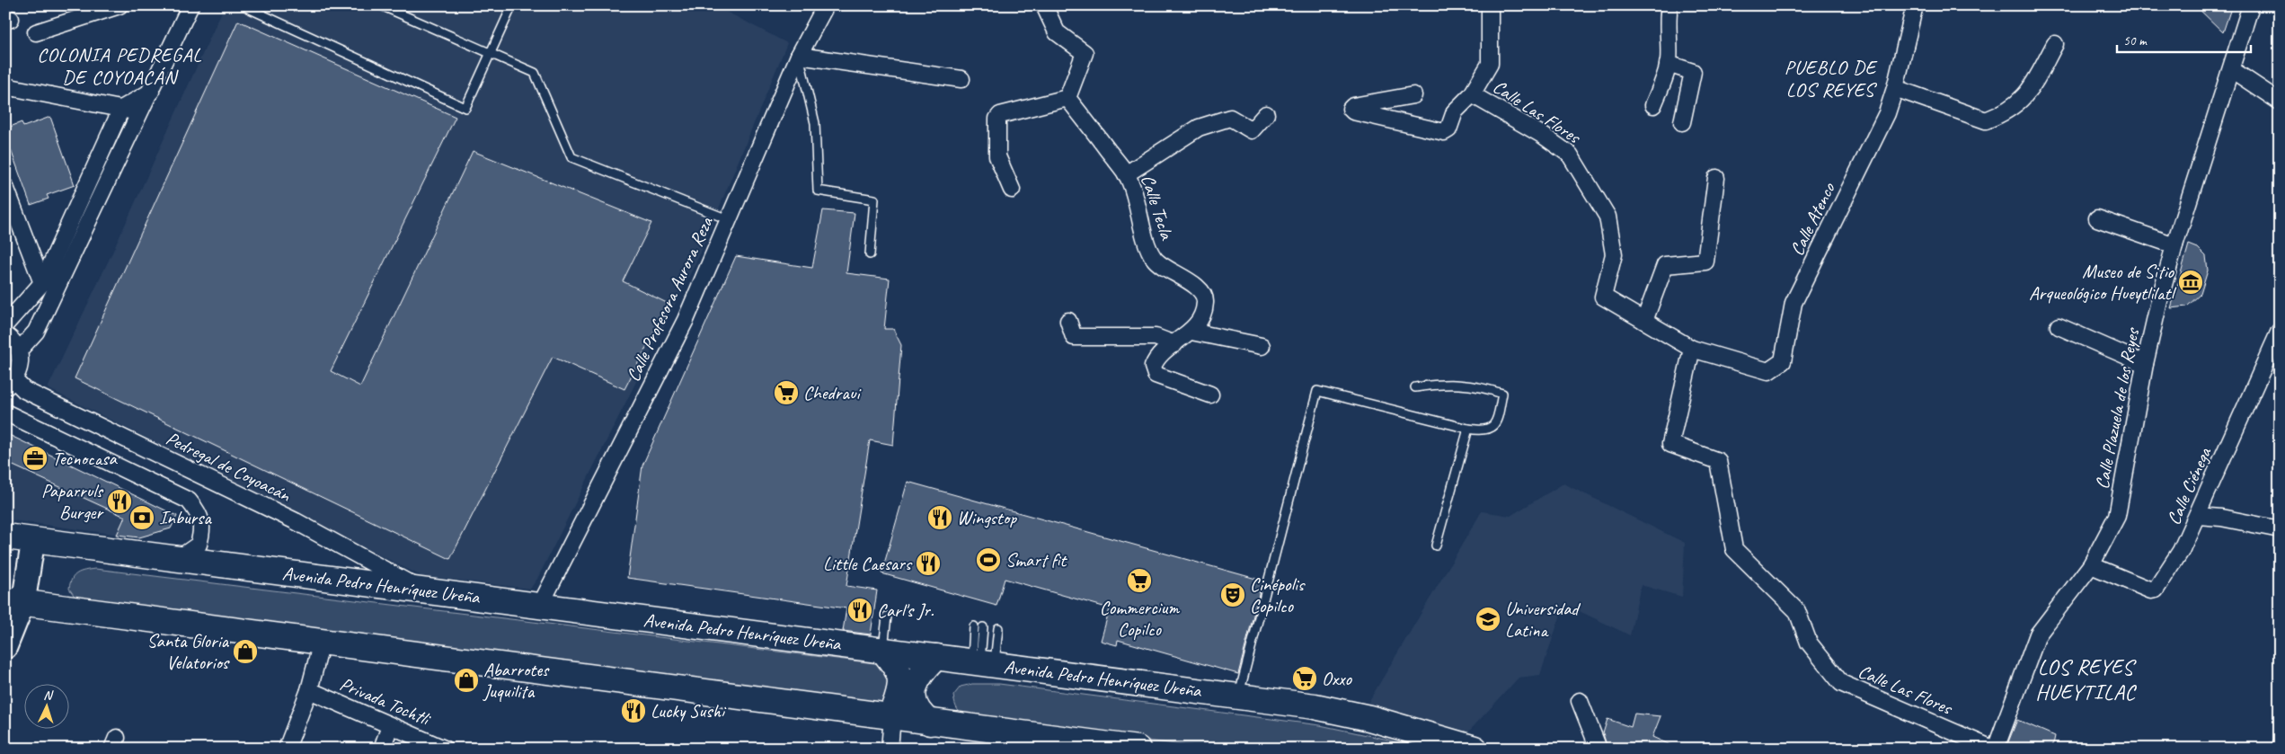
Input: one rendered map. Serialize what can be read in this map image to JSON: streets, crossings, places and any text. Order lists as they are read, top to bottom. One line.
{"streets":{"main road":["Avenida Pedro Henríquez Ureña"],"street":["Calle Las Flores","Calle Tecla","Calle Atenco","Calle Profesora Aurora Reza","Calle Plazuela de los Reyes","Pedregal de Coyoacán","Calle Ciénega","Privada Tochtli"]},"crossings":[["Calle Las Flores","Calle Atenco"],["Calle Profesora Aurora Reza","Avenida Pedro Henríquez Ureña"],["Calle Plazuela de los Reyes","Calle Ciénega"],["Pedregal de Coyoacán","Avenida Pedro Henríquez Ureña"]],"districts":["COLONIA PEDREGAL DE COYOACÁN","PUEBLO DE LOS REYES","LOS REYES HUEYTILAC"],"places":{"museum":["Museo de Sitio Arqueológico Hueytlilatl"],"supermarket":["Chedraui","Commercium Copilco","Oxxo"],"office":["Tecnocasa"],"restaurant":["Paparruls Burger","Wingstop","Little Caesars","Carl's Jr.","Lucky Sushi"],"bank":["Inbursa"],"sports":["Smart fit"],"theatre":["Cinépolis Copilco"],"school or university":["Universidad Latina"],"shop":["Santa Gloria Velatorios","Abarrotes Juquilita"]},"scale_bar":"50 m","north":"top"}
